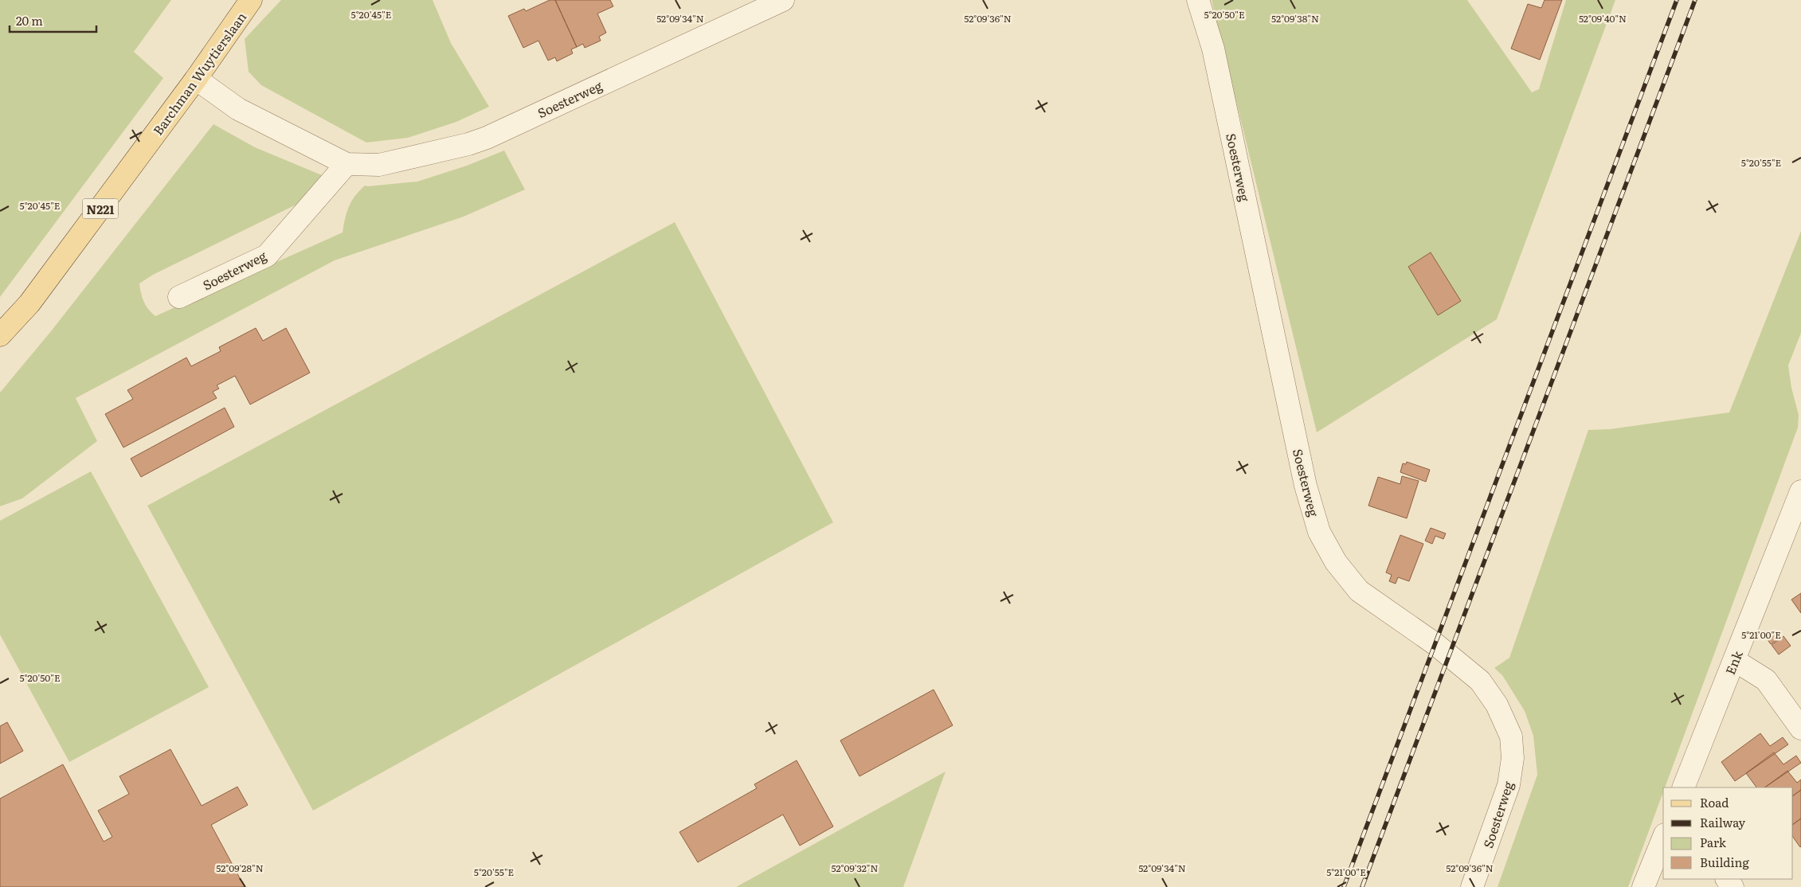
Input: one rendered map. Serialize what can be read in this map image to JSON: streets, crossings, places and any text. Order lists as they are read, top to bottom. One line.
{"streets":{"main road":["Barchman Wuytierslaan","N221"],"street":["Soesterweg","Enk"]},"crossings":[["Barchman Wuytierslaan","Soesterweg"]],"legend":["Road","Railway","Park","Building"],"scale_bar":"20 m","coordinates":["5°20'45\"E","5°20'50\"E","52°09'34\"N","52°09'36\"N","52°09'38\"N","52°09'40\"N","5°20'55\"E","5°21'00\"E","52°09'28\"N","52°09'32\"N"]}
